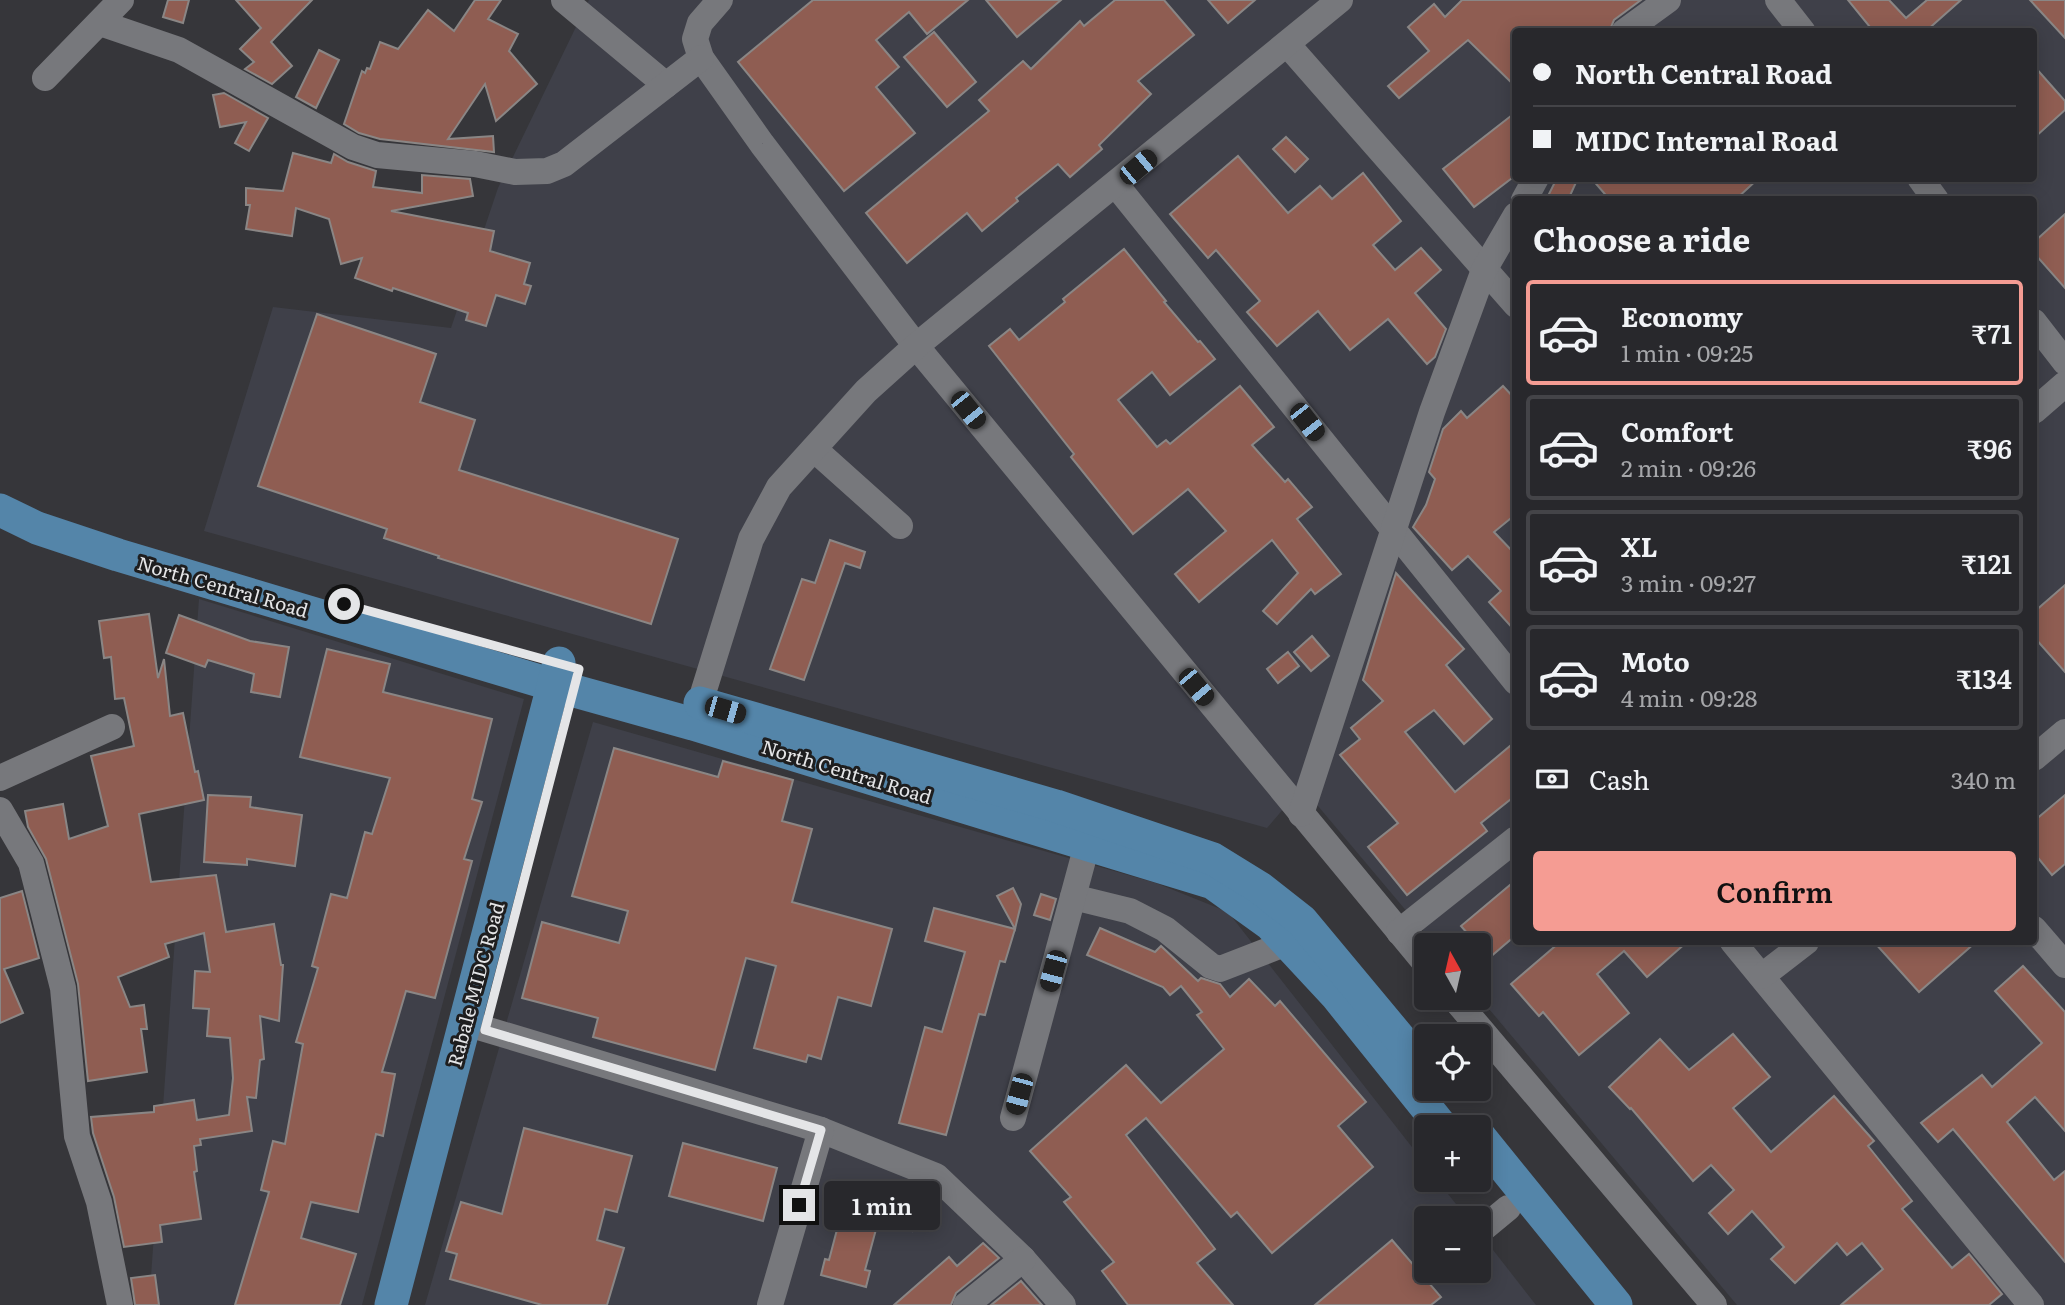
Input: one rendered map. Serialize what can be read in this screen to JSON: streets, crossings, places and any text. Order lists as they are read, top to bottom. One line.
{"streets":{"main road":["North Central Road","Rabale MIDC Road"]},"crossings":[["North Central Road","Rabale MIDC Road"]],"north":"top","page":{"banner":["North Central Road","MIDC Internal Road"],"heading":"Choose a ride","list":[{"name":"Economy","note":"1 min · 09:25","value":"₹71"},{"name":"Comfort","note":"2 min · 09:26","value":"₹96"},{"name":"XL","note":"3 min · 09:27","value":"₹121"},{"name":"Moto","note":"4 min · 09:28","value":"₹134"}],"pay":["Cash","340 m"],"buttons":"Confirm","map_buttons":["+","−"],"bubble":"1 min"}}
